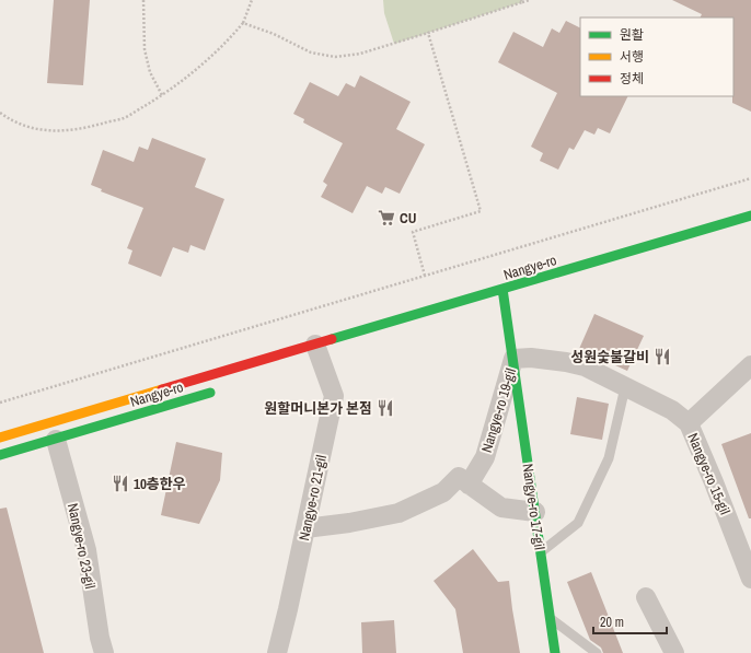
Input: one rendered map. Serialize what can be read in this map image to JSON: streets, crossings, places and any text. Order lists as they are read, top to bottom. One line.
{"streets":{"main road":["Nangye-ro","Nangye-ro 17-gil"],"street":["Nangye-ro 19-gil","Nangye-ro 15-gil","Nangye-ro 21-gil","Nangye-ro 23-gil"]},"crossings":[["Nangye-ro","Nangye-ro 21-gil"],["Nangye-ro","Nangye-ro 17-gil"],["Nangye-ro","Nangye-ro 23-gil"],["Nangye-ro 19-gil","Nangye-ro 17-gil"]],"places":{"supermarket":["CU"],"restaurant":["성원숯불갈비","원할머니본가 본점","10층한우"]},"legend":["원활","서행","정체"],"scale_bar":"20 m"}
